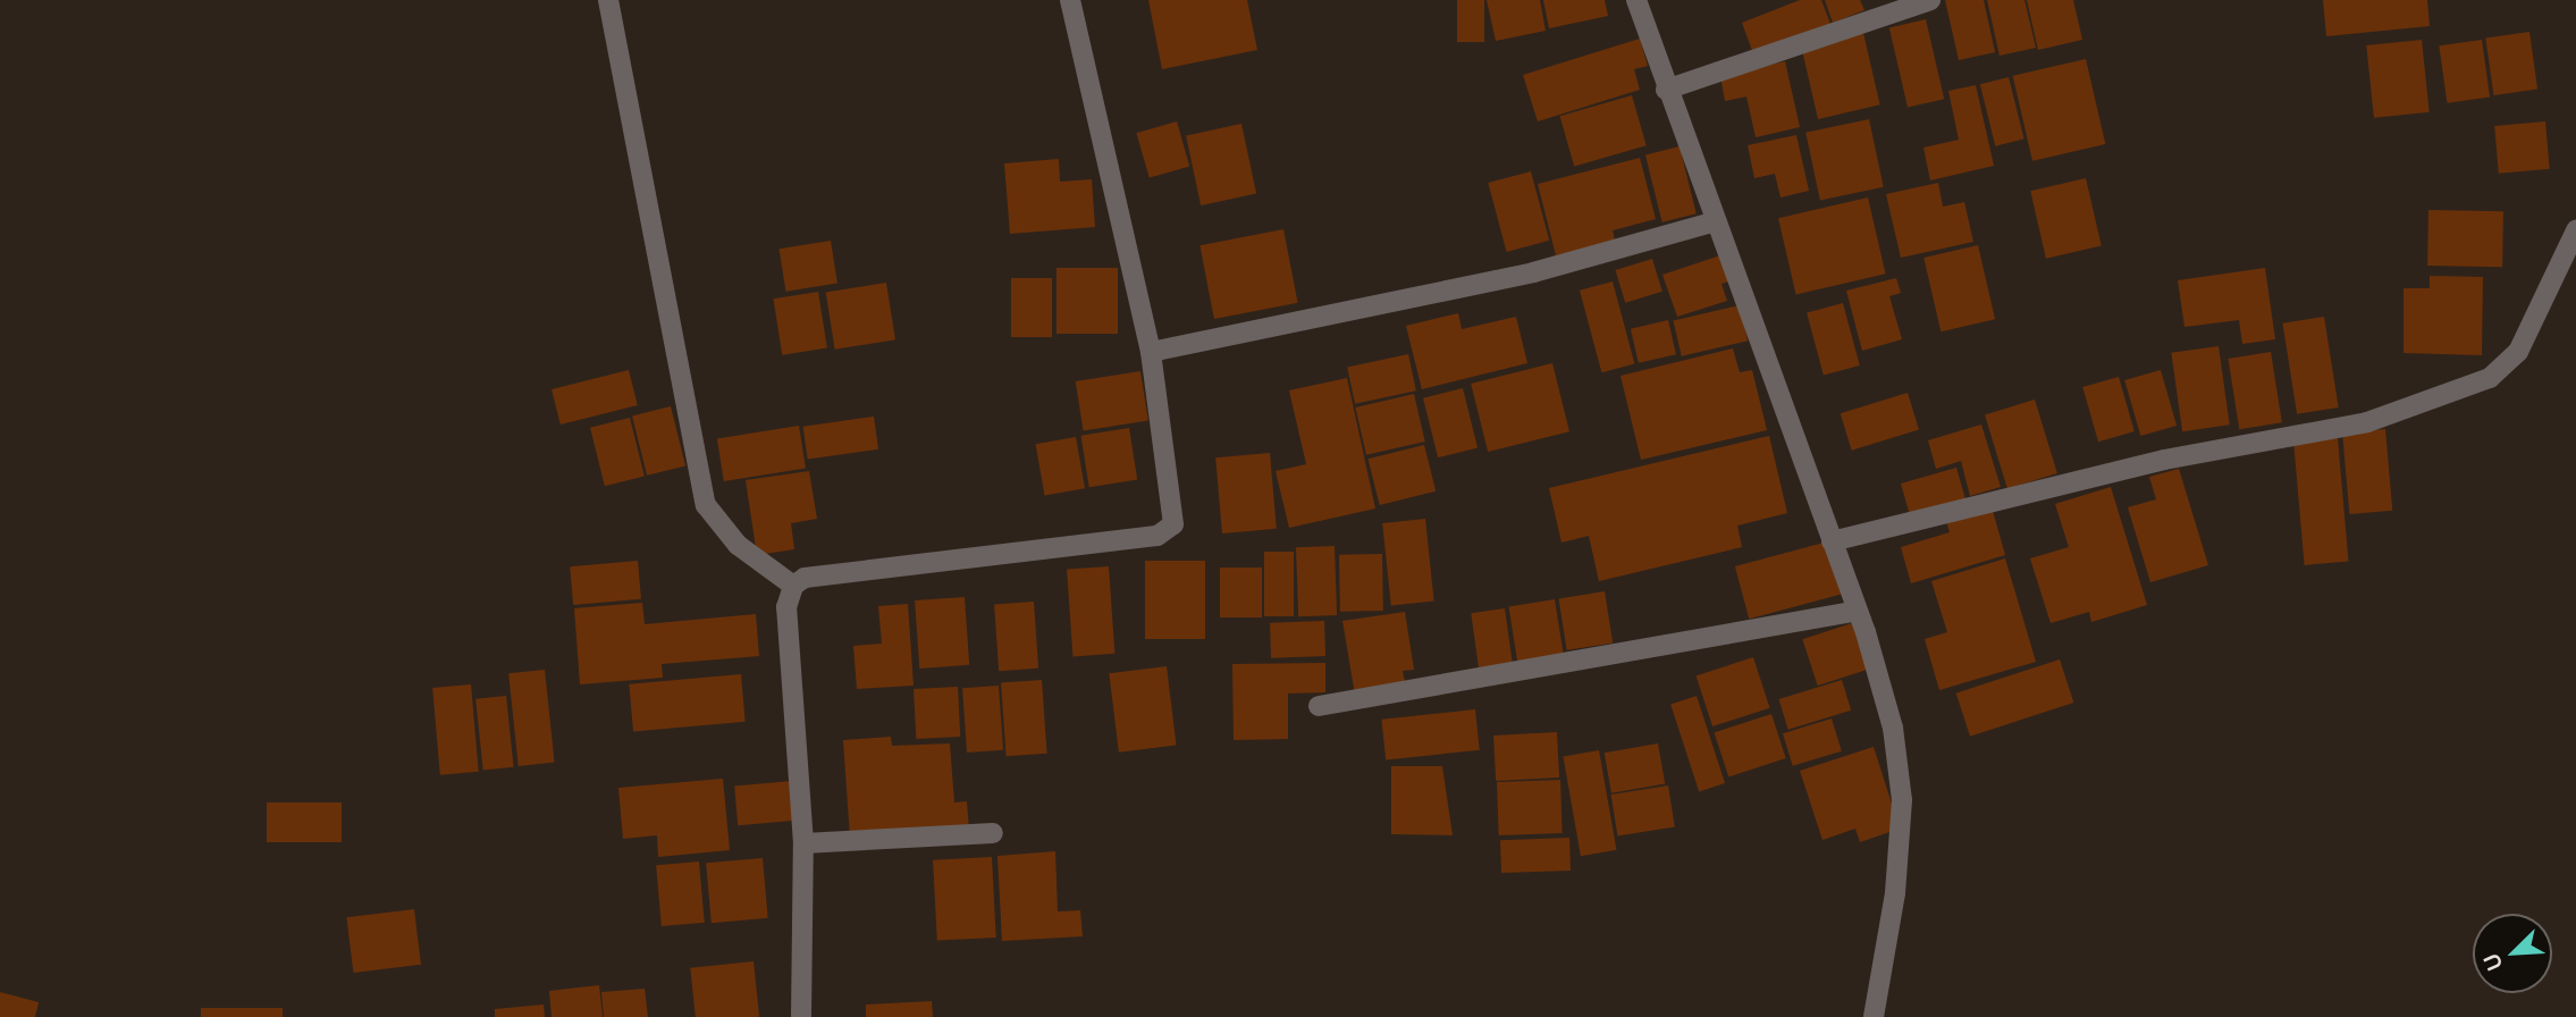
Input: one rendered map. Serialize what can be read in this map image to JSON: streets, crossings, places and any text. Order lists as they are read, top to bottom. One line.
{"north":"bottom left"}
